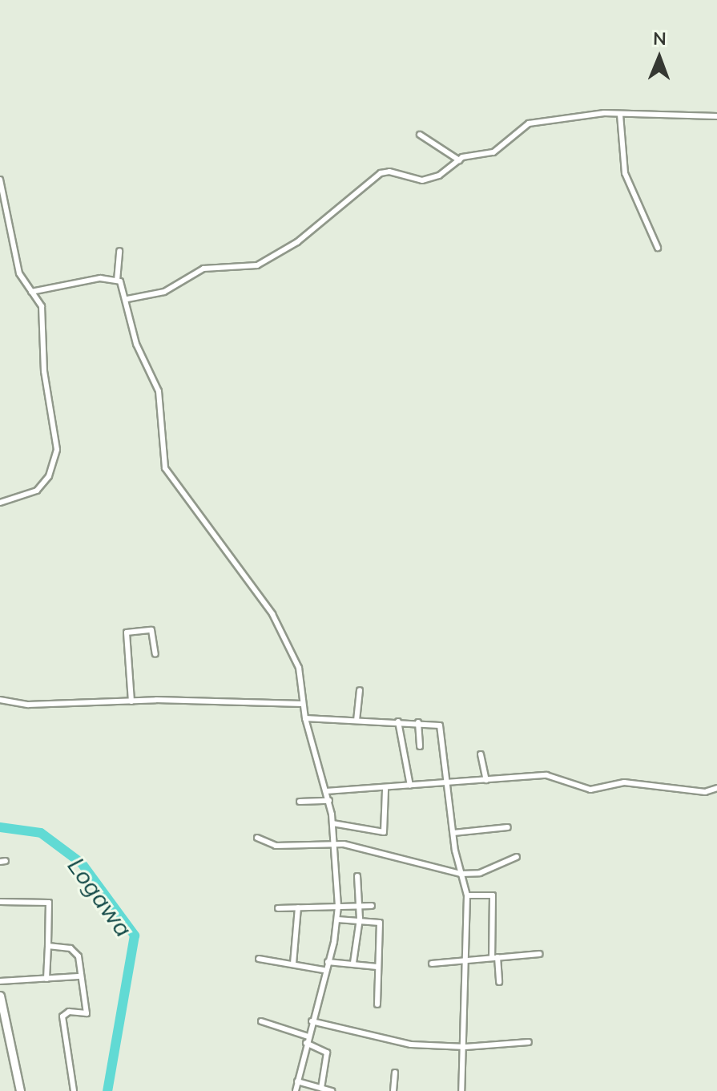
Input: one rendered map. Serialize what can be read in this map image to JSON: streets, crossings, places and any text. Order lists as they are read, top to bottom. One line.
{"water":["Logawa"],"north":"top"}
